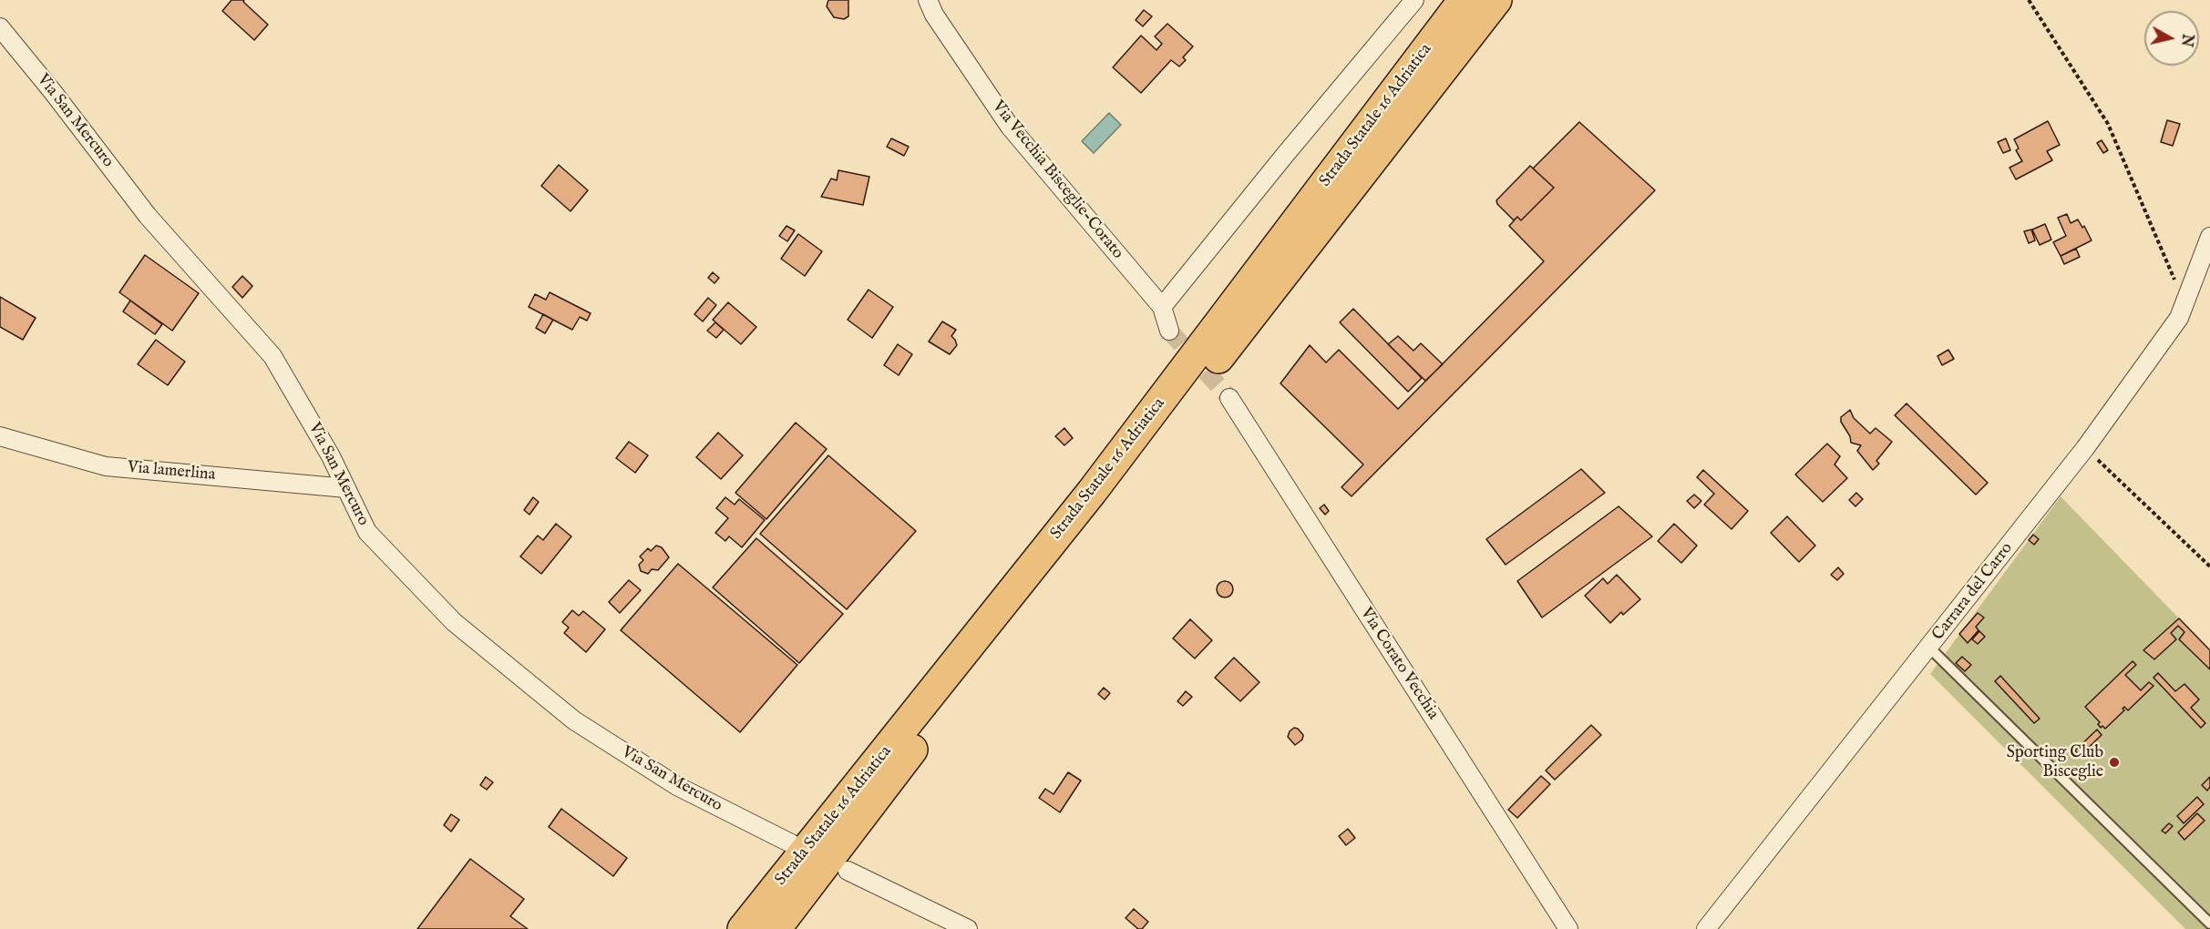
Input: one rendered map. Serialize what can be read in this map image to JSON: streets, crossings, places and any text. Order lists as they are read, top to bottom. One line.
{"streets":{"highway":["Strada Statale 16 Adriatica"],"street":["Via San Mercuro","Via Vecchia Bisceglie-Corato","Via lamerlina","Carrara del Carro","Via Corato Vecchia"]},"crossings":[["Via San Mercuro","Via lamerlina"]],"places":["Sporting Club Bisceglie"],"north":"right"}
